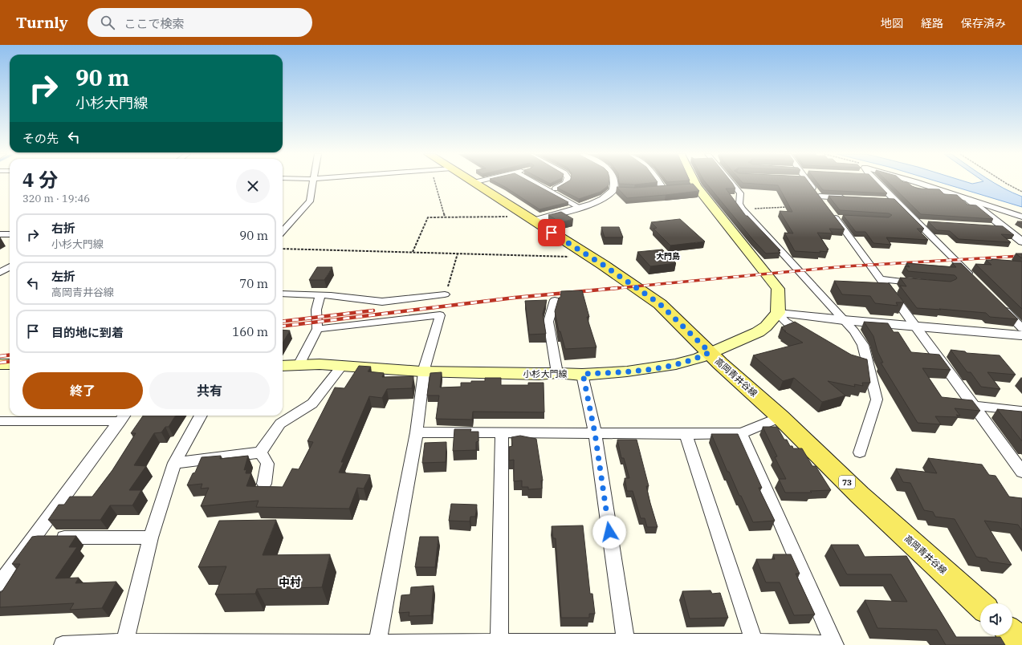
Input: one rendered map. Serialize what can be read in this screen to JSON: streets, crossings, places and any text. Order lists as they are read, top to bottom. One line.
{"streets":{"main road":["小杉大門線","高岡青井谷線","73"]},"crossings":[["小杉大門線","高岡青井谷線"]],"districts":["大門島","中村"],"page":{"header":"Turnly","search":"ここで検索","nav":["地図","経路","保存済み"],"turn":["90 m","小杉大門線"],"then":"その先","heading":["4 分","320 m · 19:46"],"list":[{"name":"右折","note":"小杉大門線","value":"90 m"},{"name":"左折","note":"高岡青井谷線","value":"70 m"},{"name":"目的地に到着","value":"160 m"}],"buttons":["終了","共有"]}}
